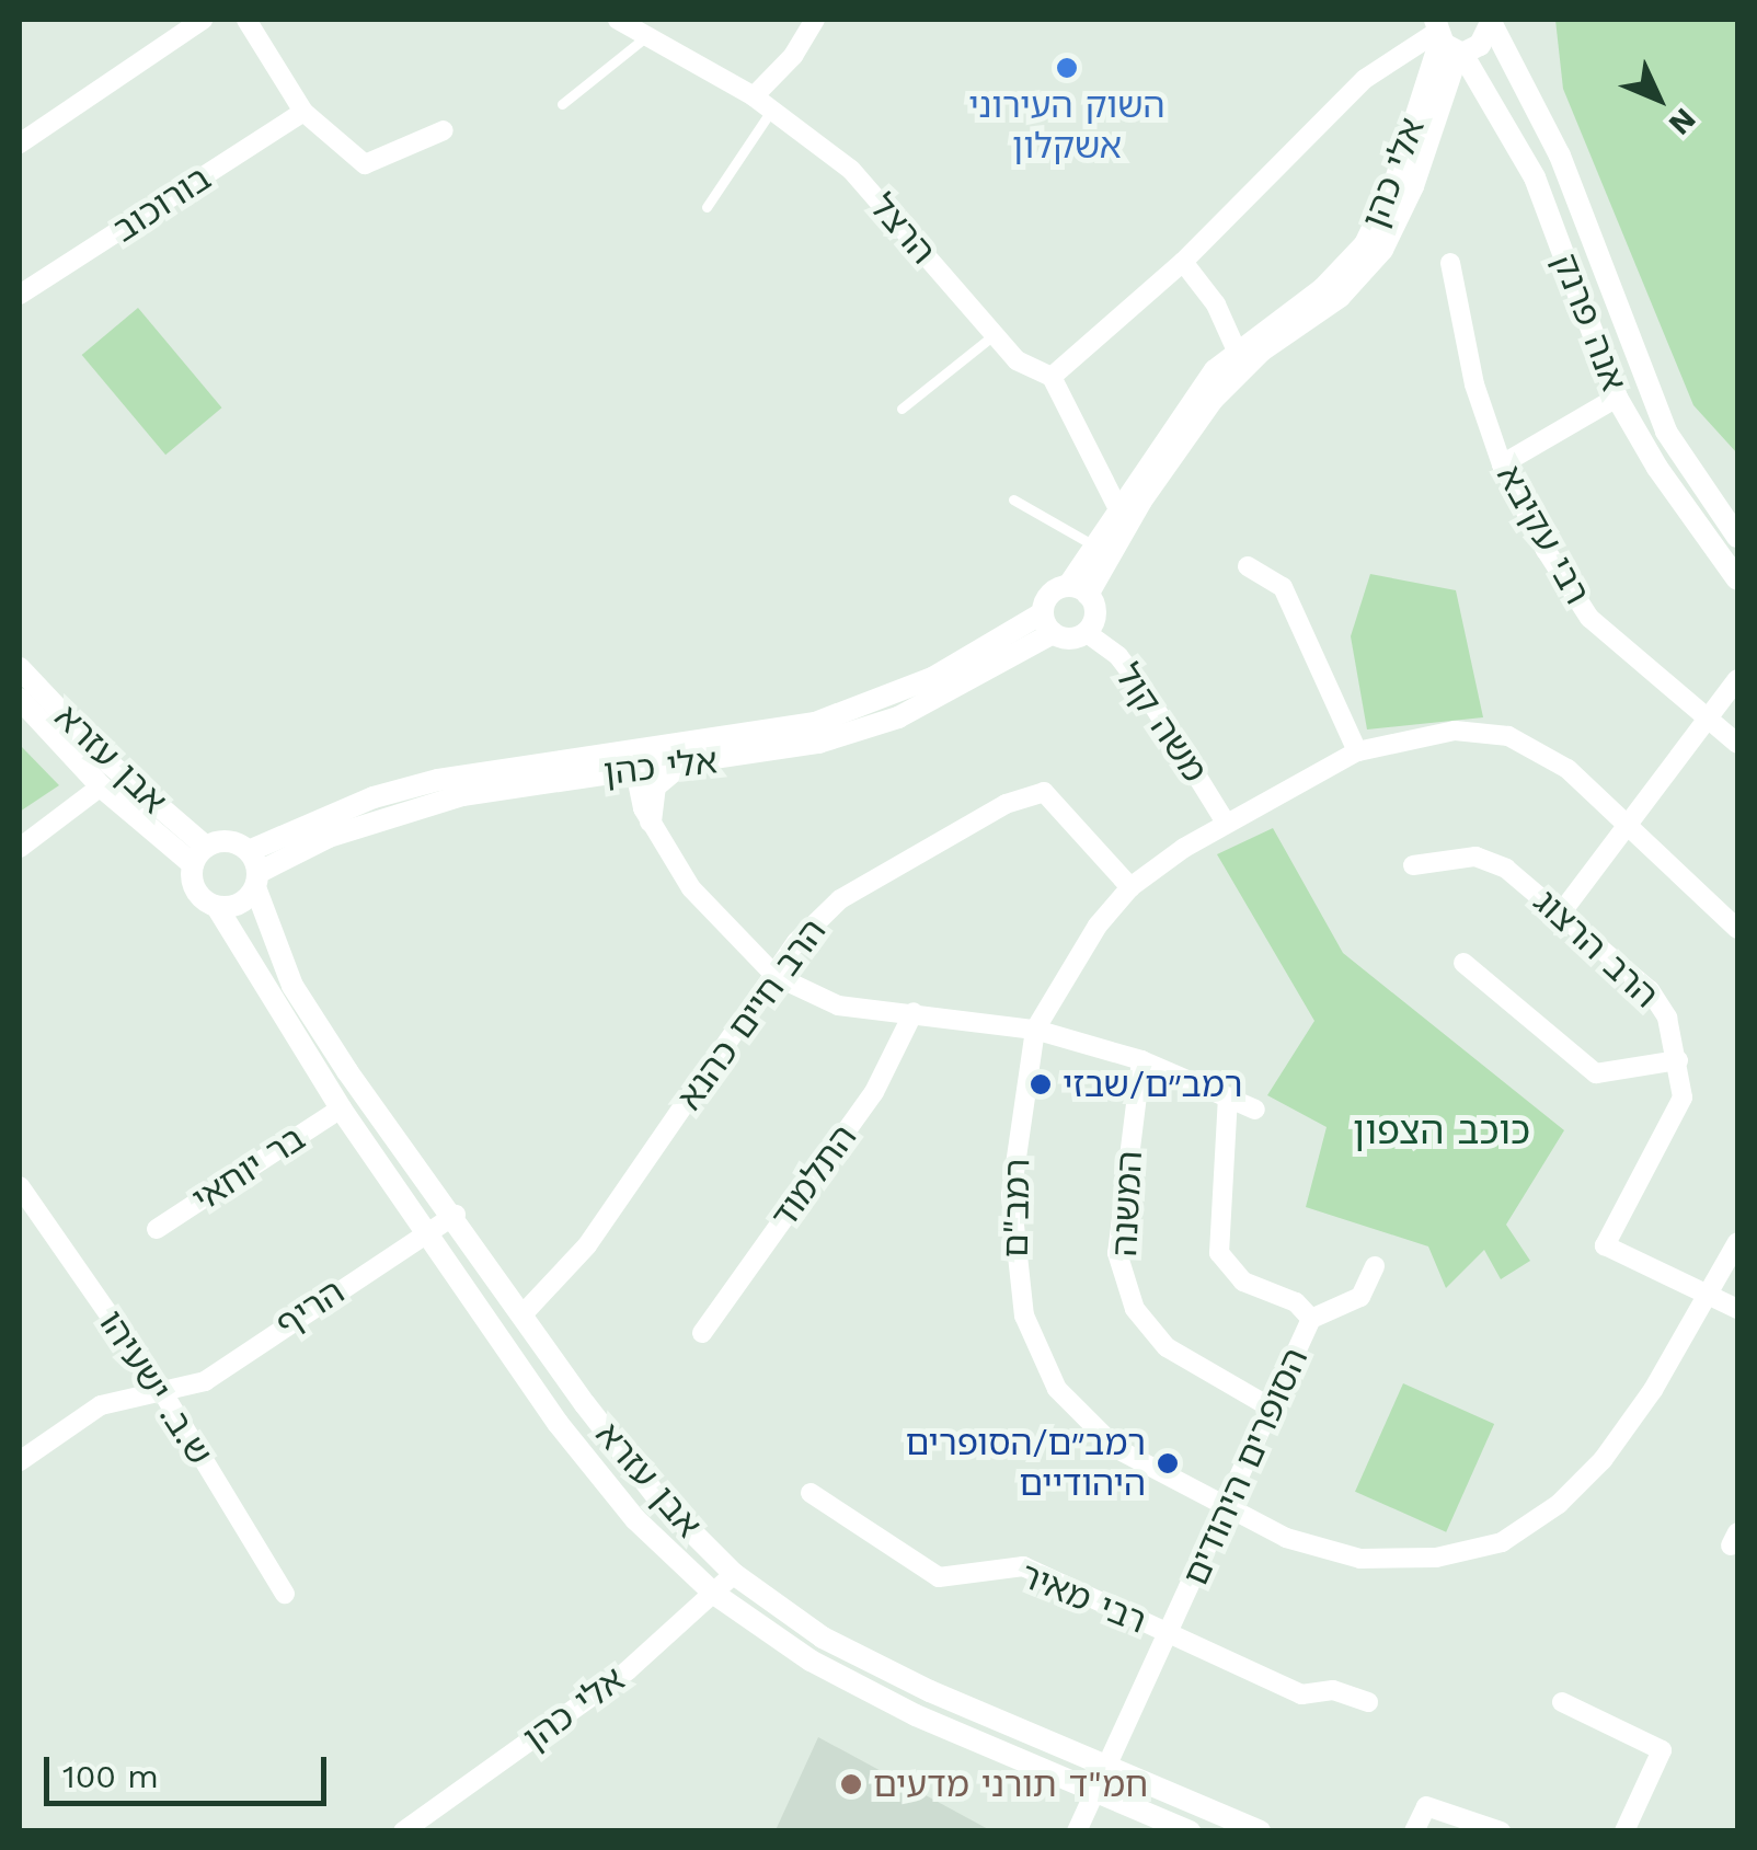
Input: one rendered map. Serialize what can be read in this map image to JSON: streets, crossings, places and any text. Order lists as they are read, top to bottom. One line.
{"streets":{"street":["אלי כהן","בורוכוב","הרצל","אנה פרנק","רבי עקיבא","משה קול","אבן עזרא","הרב הרצוג","הרב חיים כהנא","בר יוחאי","התלמוד","המשנה","רמב\"ם","הריף","ש.ב. ישעיהו","הסופרים היהודים","רבי מאיר"]},"crossings":[["אלי כהן","הרצל"],["אלי כהן","אנה פרנק"],["אלי כהן","משה קול"],["אלי כהן","אבן עזרא"],["משה קול","רמב\"ם"],["אבן עזרא","הרב חיים כהנא"],["אבן עזרא","בר יוחאי"],["אבן עזרא","הריף"],["אבן עזרא","הסופרים היהודים"],["הרב הרצוג","רמב\"ם"],["הרב חיים כהנא","רמב\"ם"],["המשנה","הסופרים היהודים"],["רמב\"ם","הסופרים היהודים"],["הריף","ש.ב. ישעיהו"],["הסופרים היהודים","רבי מאיר"]],"districts":["כוכב הצפון"],"places":["השוק העירוני אשקלון","רמב״ם/שבזי","רמב״ם/הסופרים היהודיים","חמ\"ד תורני מדעים"],"scale_bar":"100 m","north":"bottom right"}
